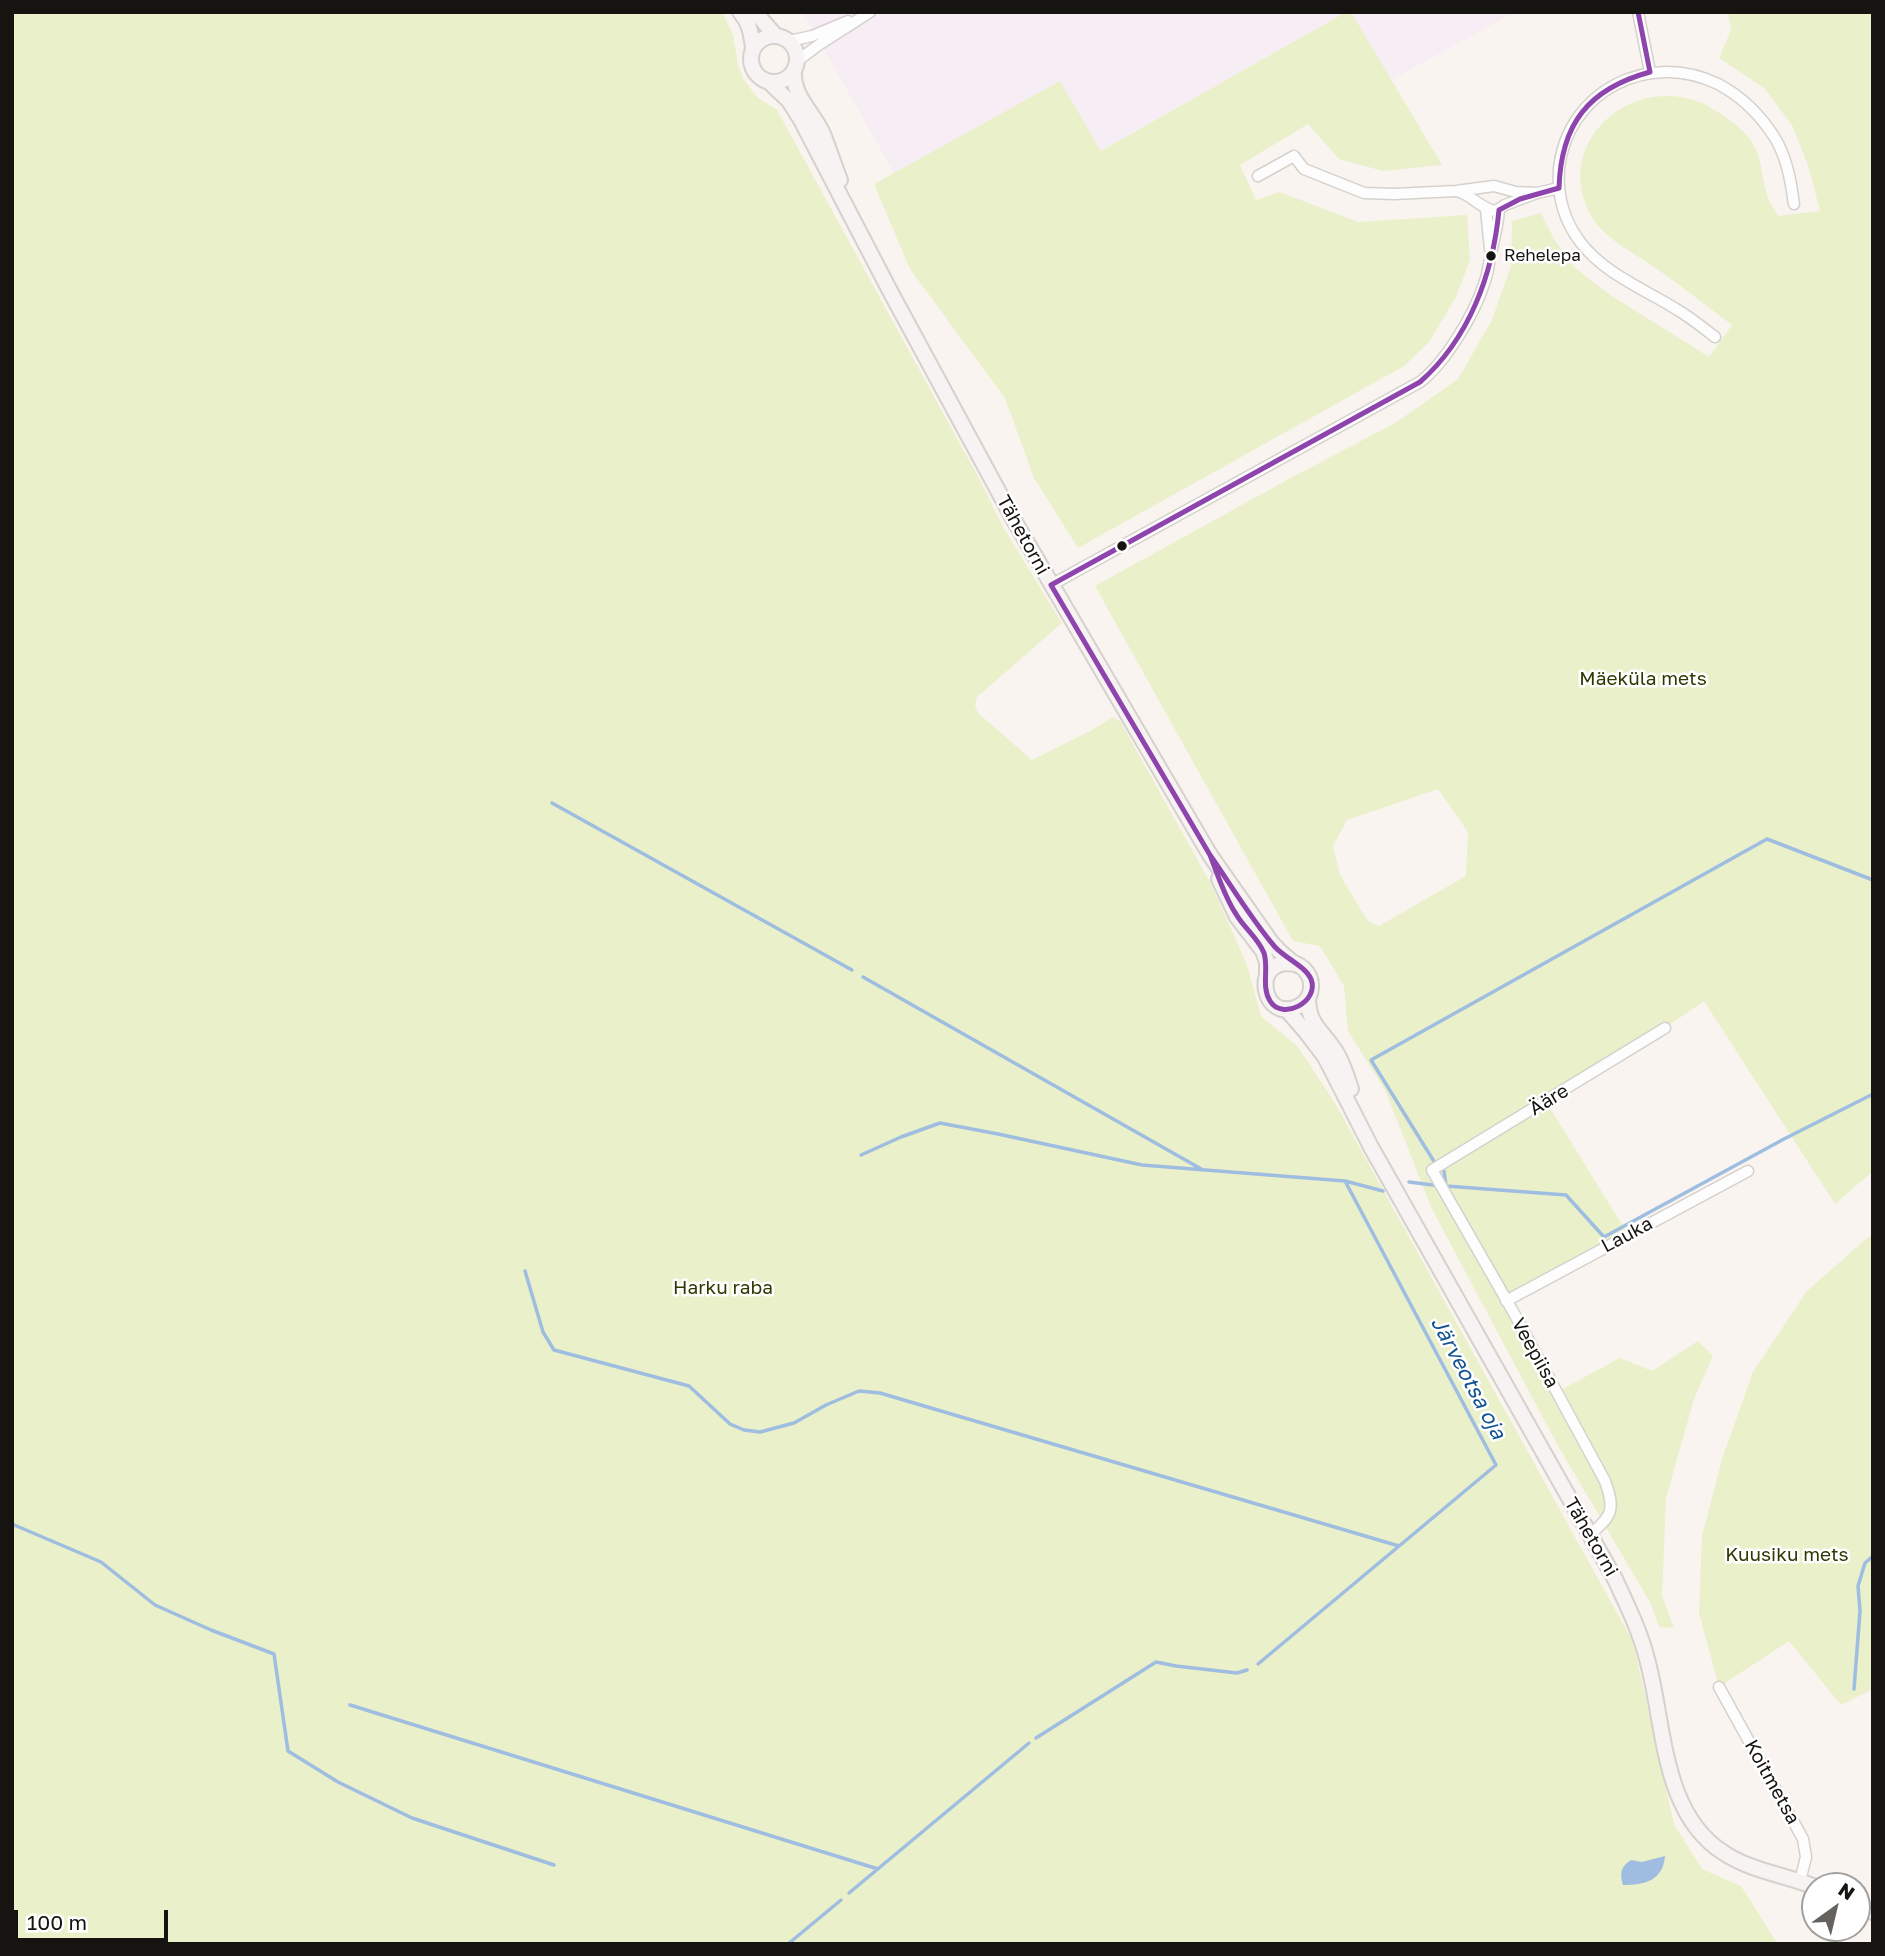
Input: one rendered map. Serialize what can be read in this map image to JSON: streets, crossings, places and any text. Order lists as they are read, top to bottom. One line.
{"streets":{"street":["Tähetorni","Ääre","Lauka","Veepiisa","Koitmetsa"]},"crossings":[["Tähetorni","Veepiisa"],["Tähetorni","Koitmetsa"],["Ääre","Veepiisa"],["Lauka","Veepiisa"]],"water":["Järveotsa oja"],"parks":["Mäeküla mets","Harku raba","Kuusiku mets"],"places":["Rehelepa"],"scale_bar":"100 m","north":"top right"}
